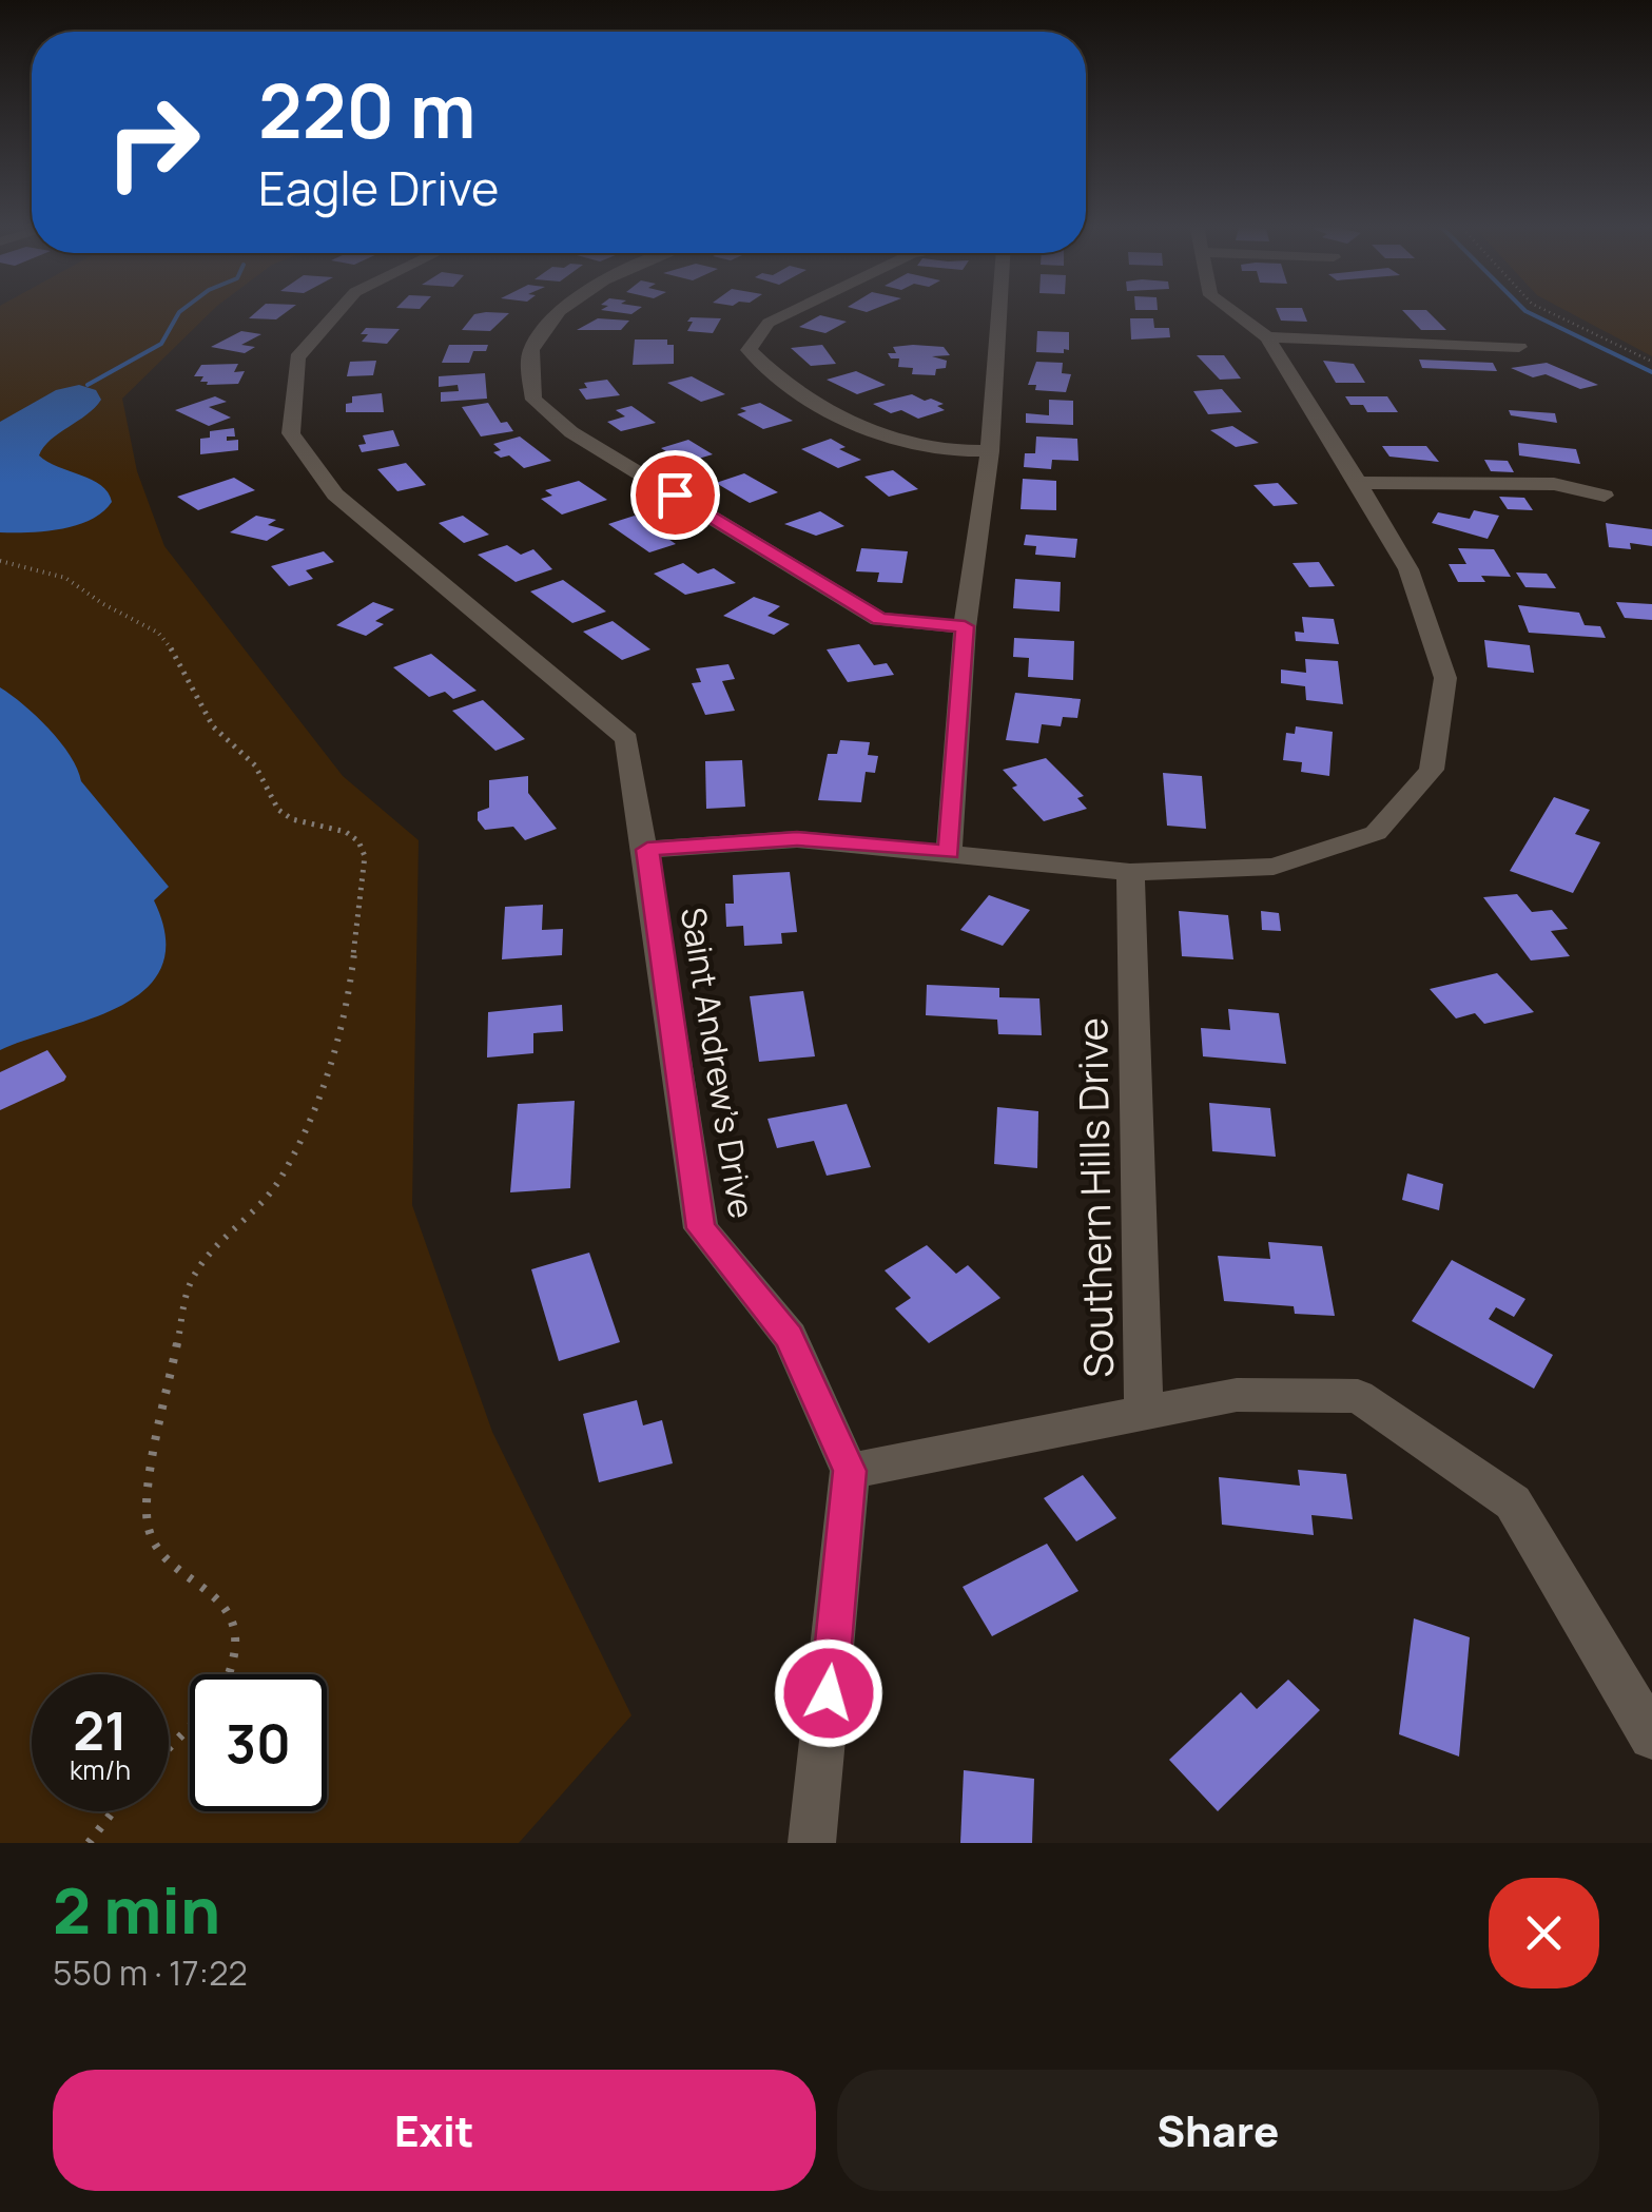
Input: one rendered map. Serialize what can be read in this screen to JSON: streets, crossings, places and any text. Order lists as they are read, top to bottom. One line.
{"streets":{"street":["Saint Andrew's Drive","Southern Hills Drive"]},"crossings":[["Saint Andrew's Drive","Southern Hills Drive"]],"page":{"turn":["220 m","Eagle Drive"],"speed":"21 km/h","limit":"30","heading":["2 min","550 m · 17:22"],"buttons":["Exit","Share"]}}
